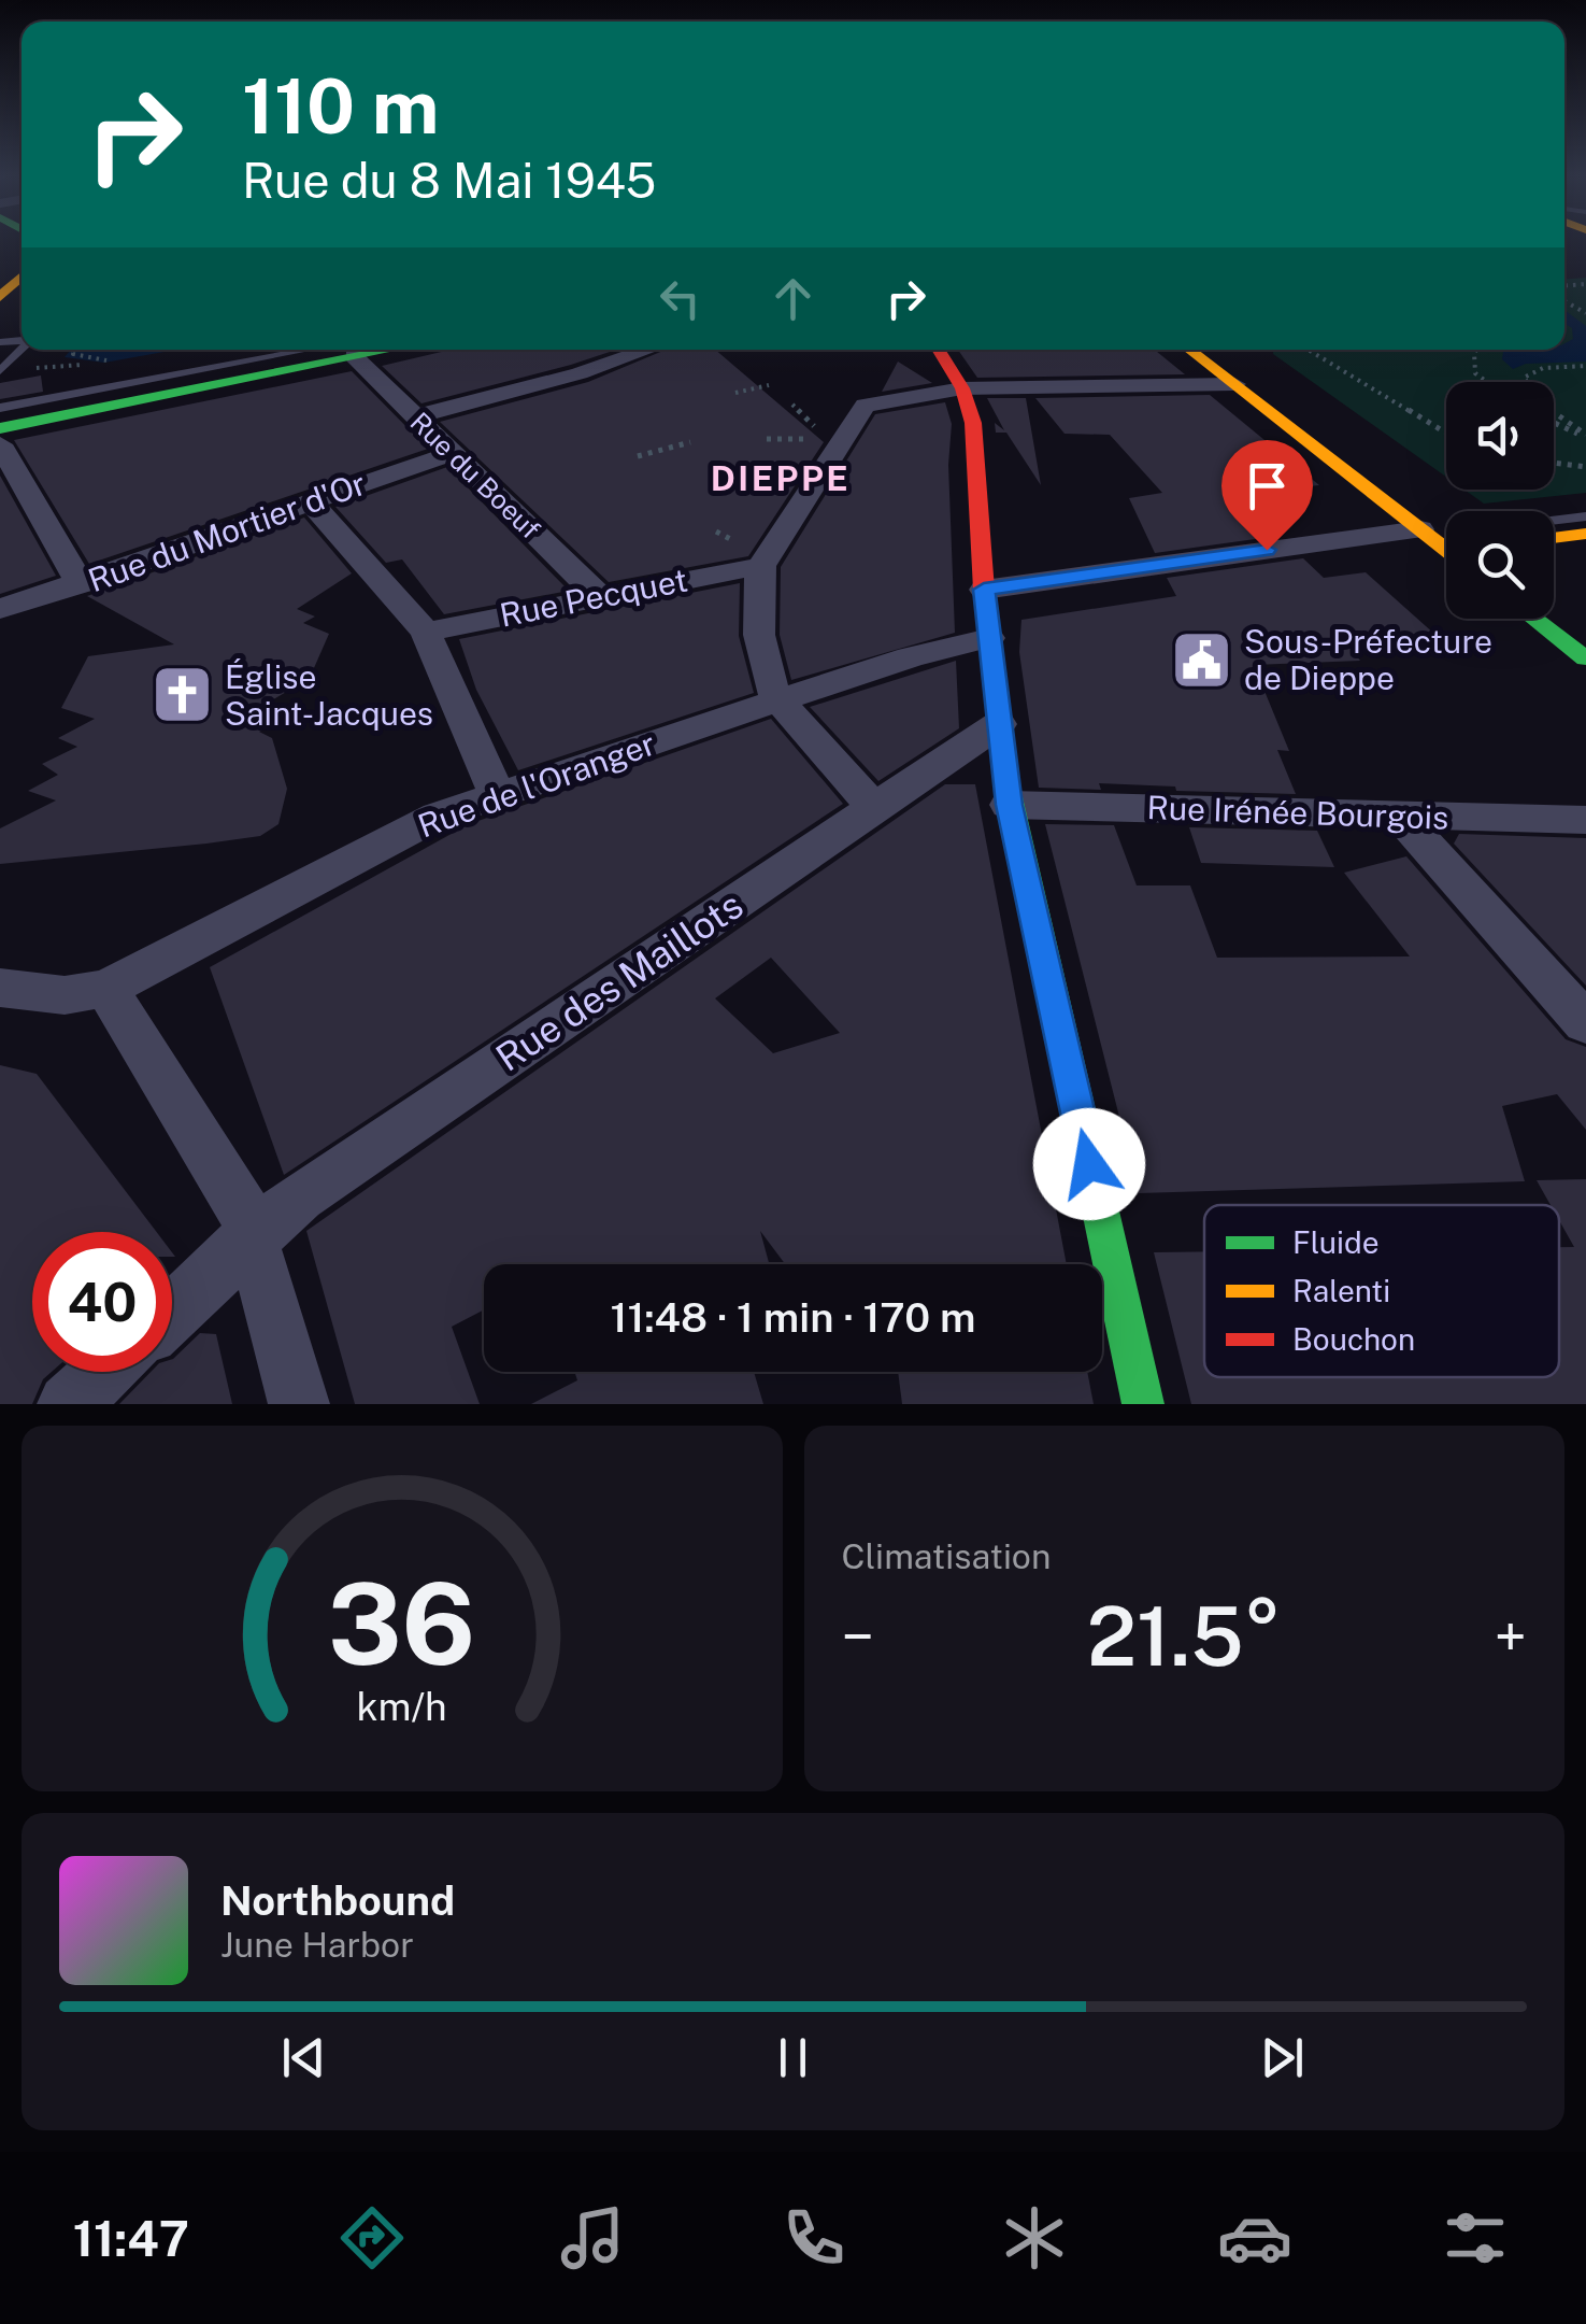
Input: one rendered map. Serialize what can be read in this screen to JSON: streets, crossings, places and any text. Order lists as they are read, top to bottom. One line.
{"streets":{"street":["Rue du Boeuf","Rue du Mortier d'Or","Rue Pecquet","Rue de l'Oranger","Rue Irénée Bourgois","Rue des Maillots"]},"crossings":[["Rue du Boeuf","Rue du Mortier d'Or"],["Rue du Boeuf","Rue Pecquet"]],"districts":["DIEPPE"],"places":{"public building":["Sous-Préfecture de Dieppe"],"church":["Église Saint-Jacques"]},"legend":["Fluide","Ralenti","Bouchon"],"page":{"turn":["110 m","Rue du 8 Mai 1945"],"limit":"40","trip":"11:48 · 1 min · 170 m","tile":"Climatisation","heat":["−","21.5°","+"],"song":["Northbound","June Harbor"],"tabs":"11:47","gauge":["36","km/h"]}}
